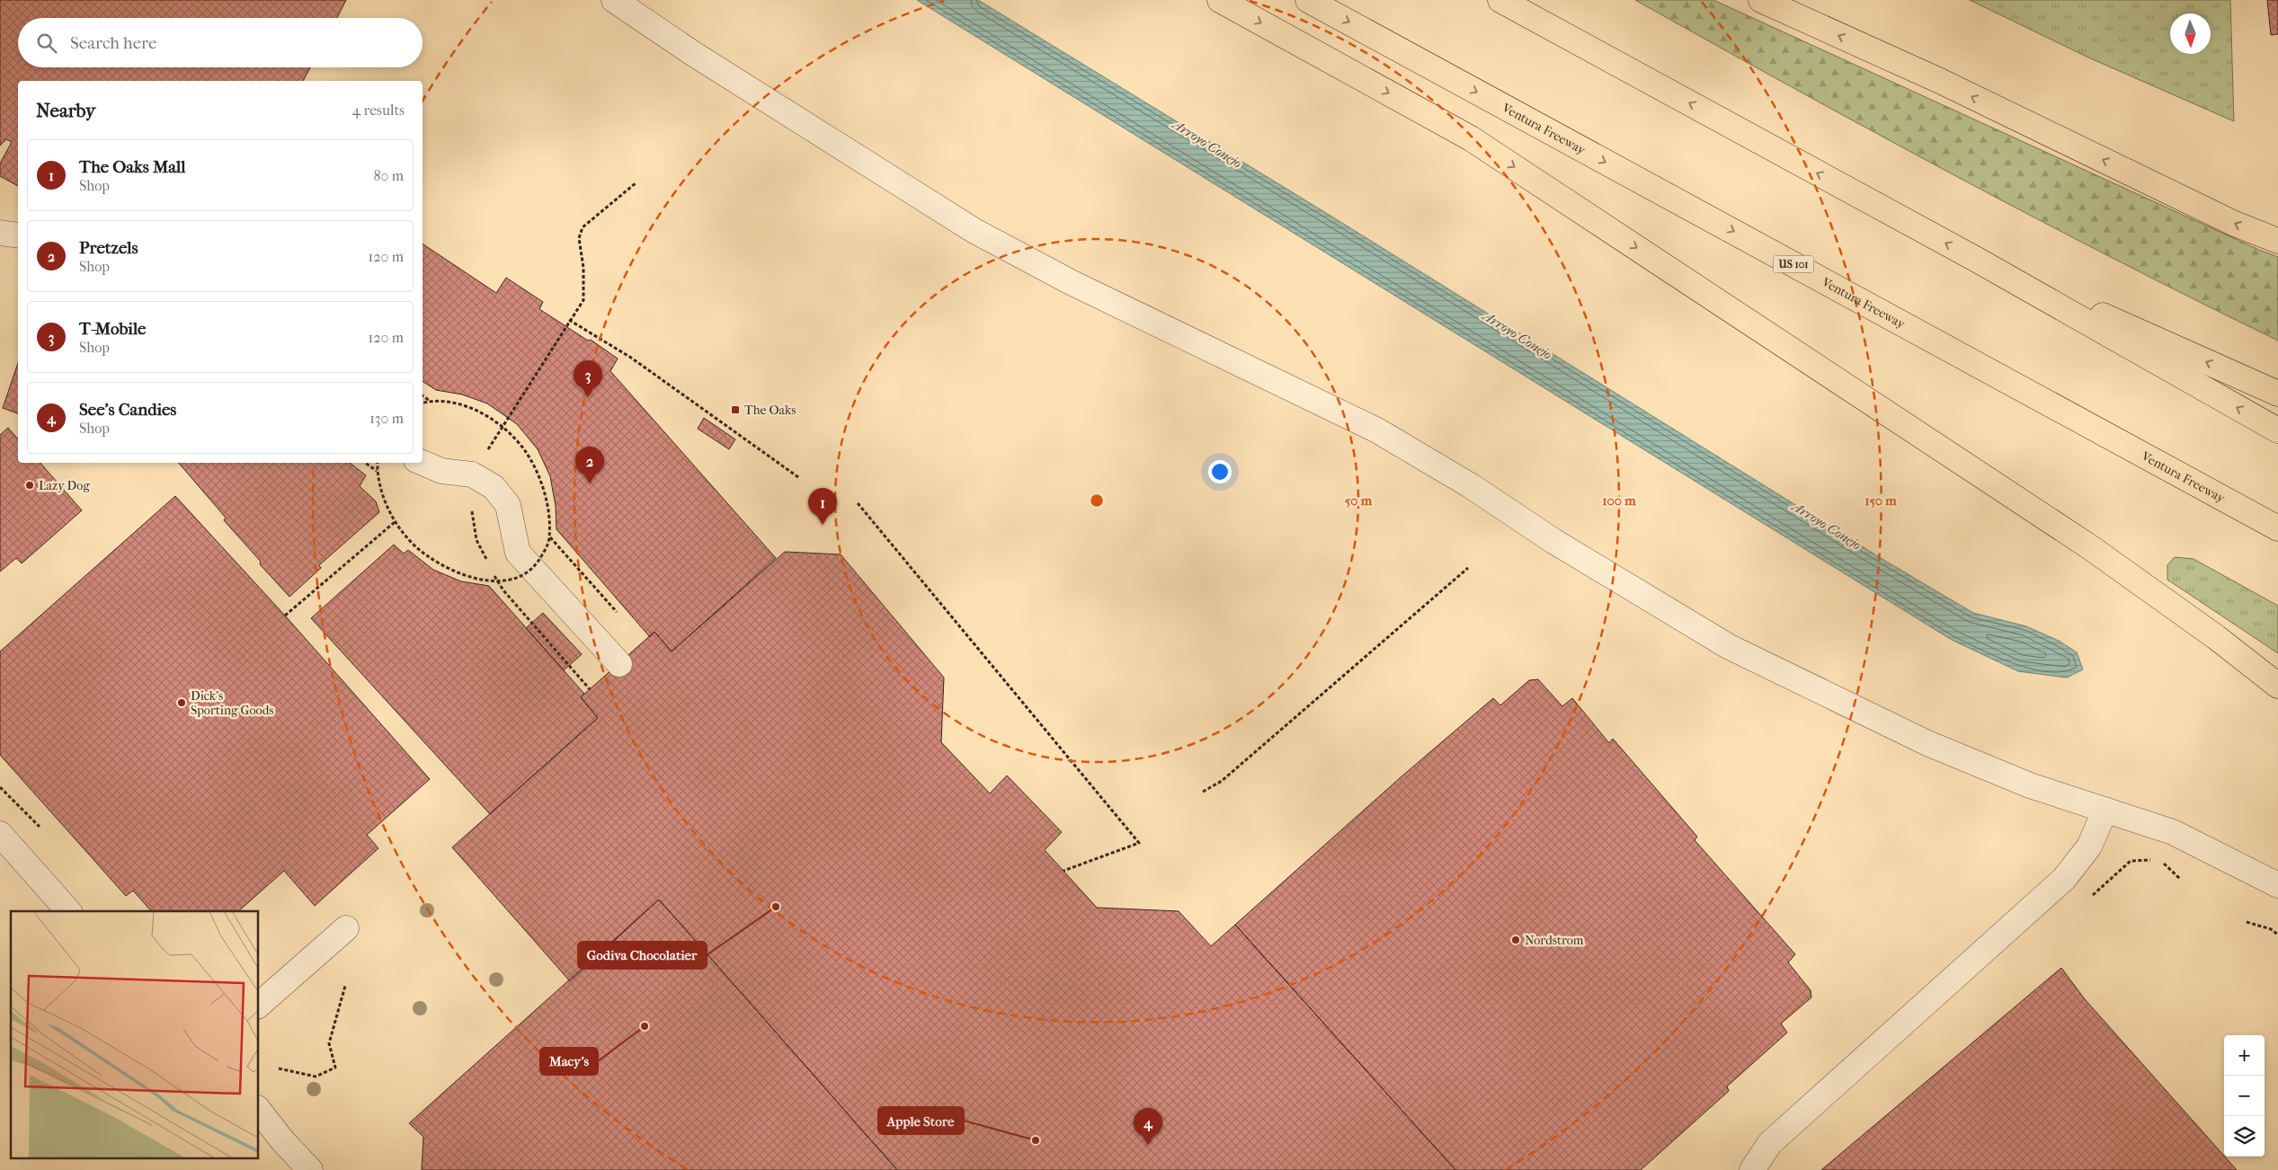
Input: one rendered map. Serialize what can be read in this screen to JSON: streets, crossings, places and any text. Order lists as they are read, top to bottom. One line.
{"streets":{"highway":["Ventura Freeway","US 101"]},"water":["Arroyo Conejo"],"places":{"transit":["The Oaks"],"other":["Lazy Dog","Dick's Sporting Goods","Godiva Chocolatier","Nordstrom","Macy's","Apple Store"]},"north":"bottom","page":{"search":"Search here","heading":["Nearby","4 results"],"list":[{"mark":"1","name":"The Oaks Mall","note":"Shop","value":"80 m"},{"mark":"2","name":"Pretzels","note":"Shop","value":"120 m"},{"mark":"3","name":"T-Mobile","note":"Shop","value":"120 m"},{"mark":"4","name":"See's Candies","note":"Shop","value":"130 m"}],"pins":["3","2","1","4"],"map_buttons":["+","−"]},"rings":["50 m","100 m","150 m"]}
